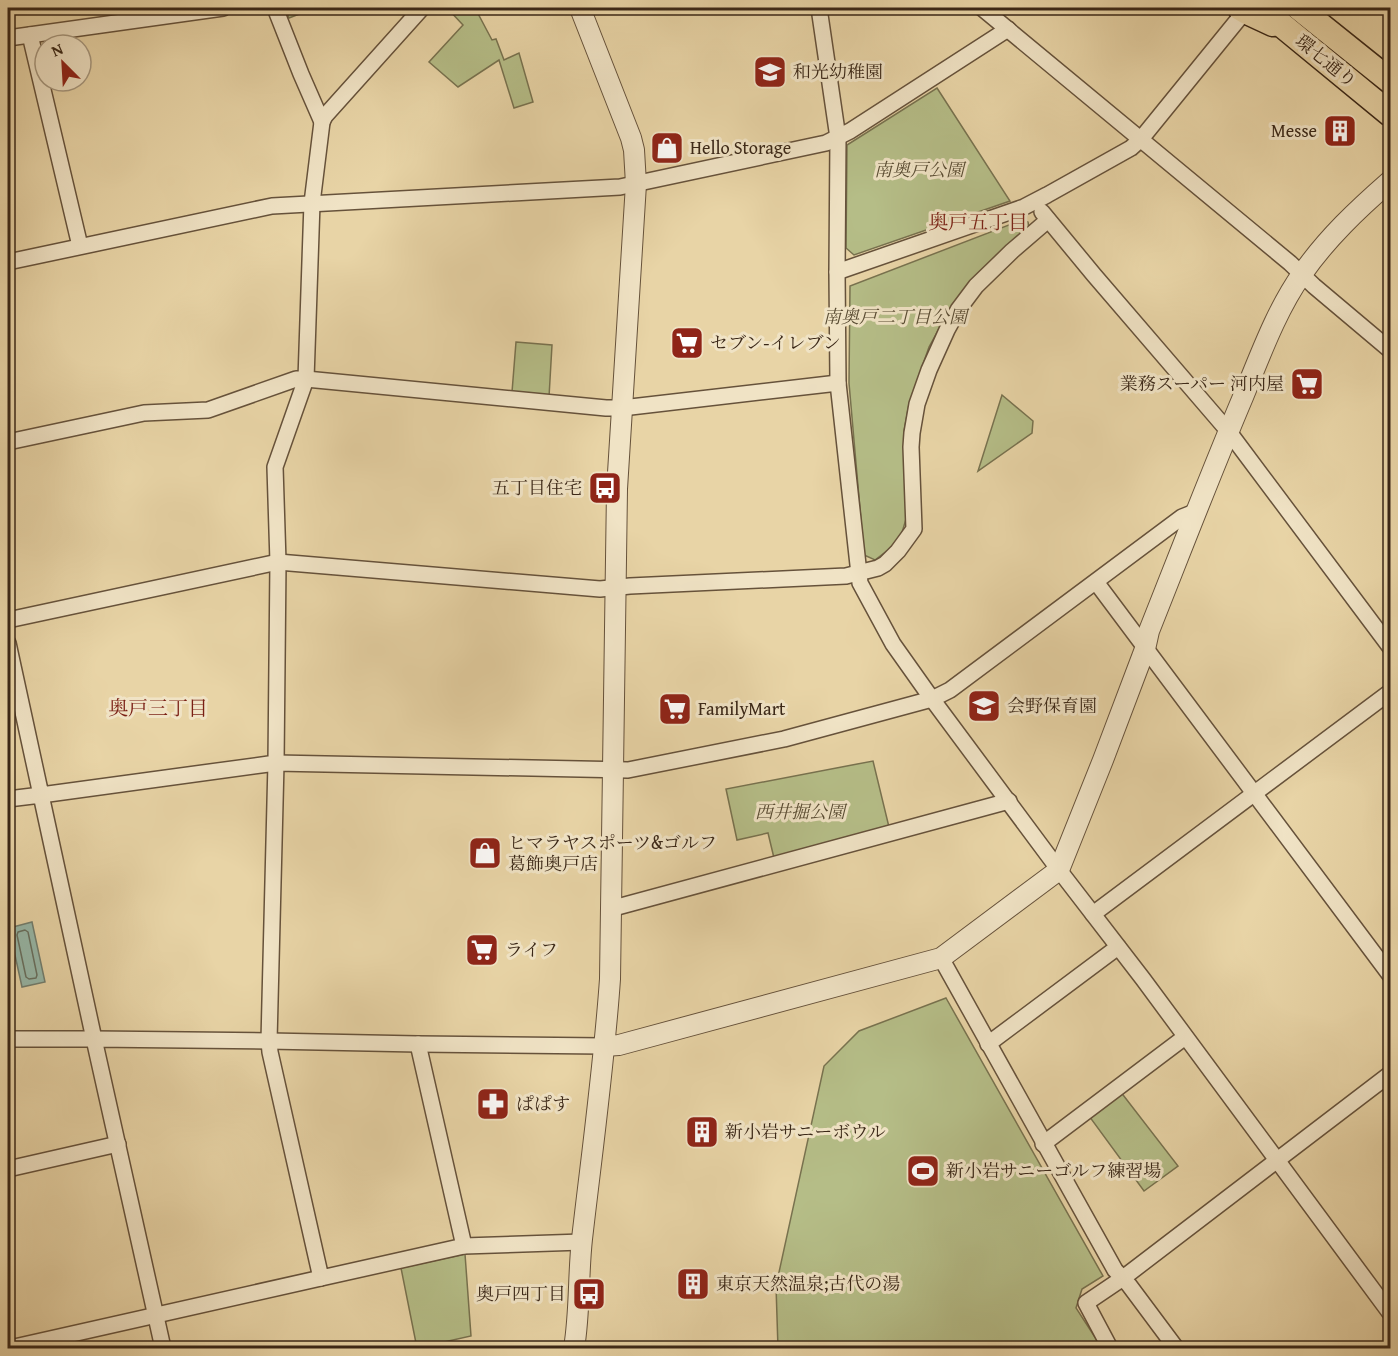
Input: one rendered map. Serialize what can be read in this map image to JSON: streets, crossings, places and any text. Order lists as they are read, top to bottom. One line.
{"streets":{"main road":["環七通り"]},"districts":["奥戸五丁目","奥戸三丁目"],"parks":["南奥戸公園","南奥戸二丁目公園","西井掘公園"],"places":{"school or university":["和光幼稚園","会野保育園"],"building":["Messe","新小岩サニーボウル","東京天然温泉;古代の湯"],"shop":["Hello Storage","ヒマラヤスポーツ&ゴルフ 葛飾奥戸店"],"supermarket":["セブン-イレブン","業務スーパー 河内屋","FamilyMart","ライフ"],"bus stop":["五丁目住宅","奥戸四丁目"],"pharmacy":["ぱぱす"],"sports":["新小岩サニーゴルフ練習場"]},"north":"top left"}
